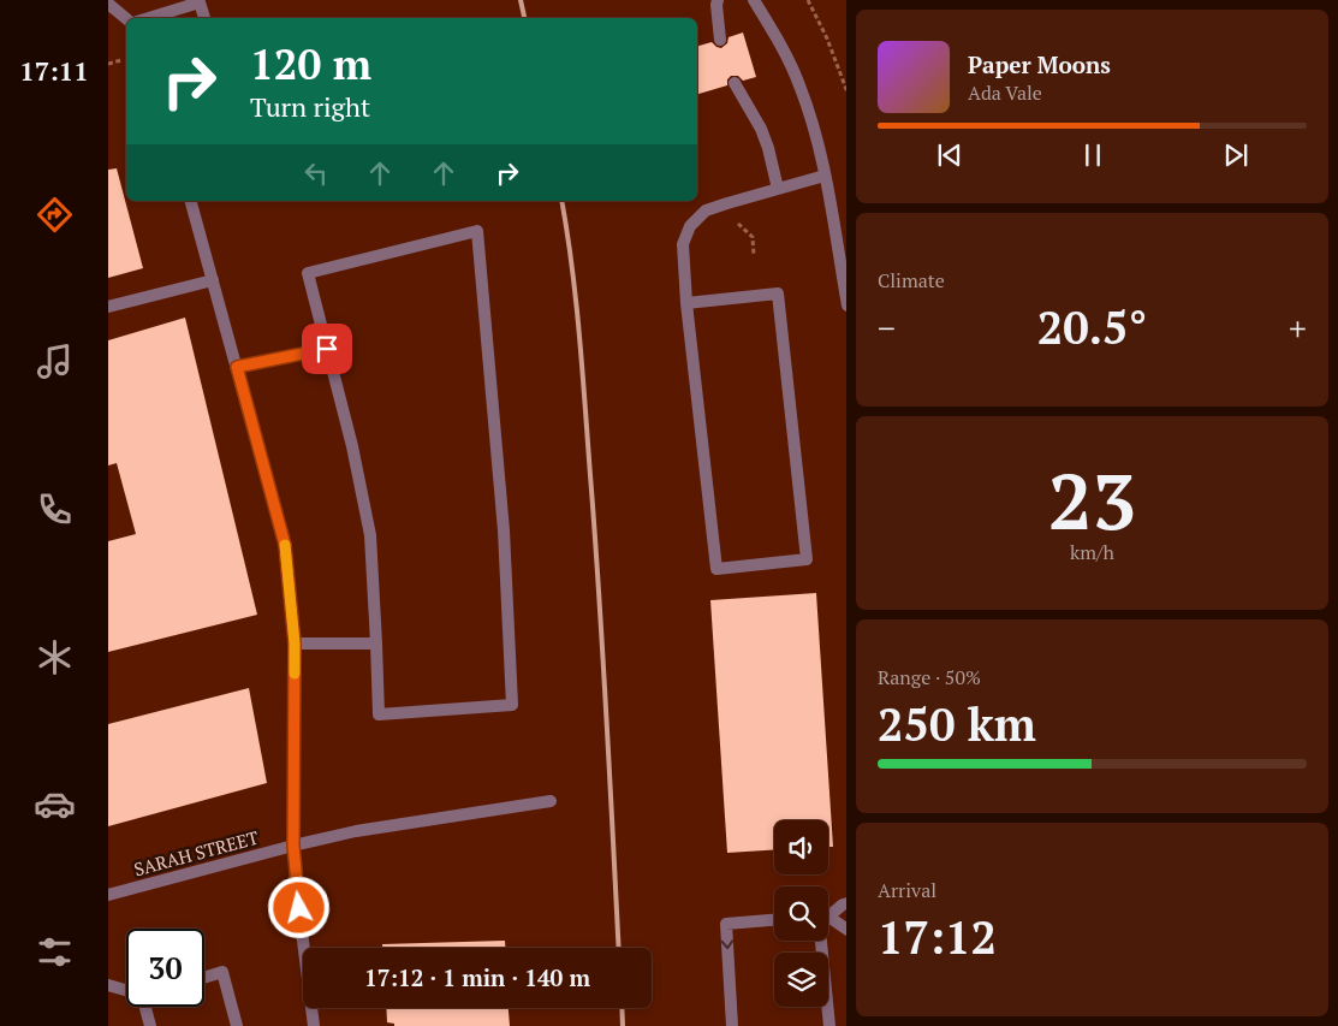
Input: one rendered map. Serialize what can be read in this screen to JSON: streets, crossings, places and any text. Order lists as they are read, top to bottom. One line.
{"streets":{"street":["SARAH STREET"]},"page":{"tabs":"17:11","turn":["120 m","Turn right"],"song":["Paper Moons","Ada Vale"],"tile":["Climate",["23","km/h"],["Range · 50%","250 km"],["Arrival","17:12"]],"heat":["−","20.5°","+"],"limit":"30","trip":"17:12 · 1 min · 140 m"}}
